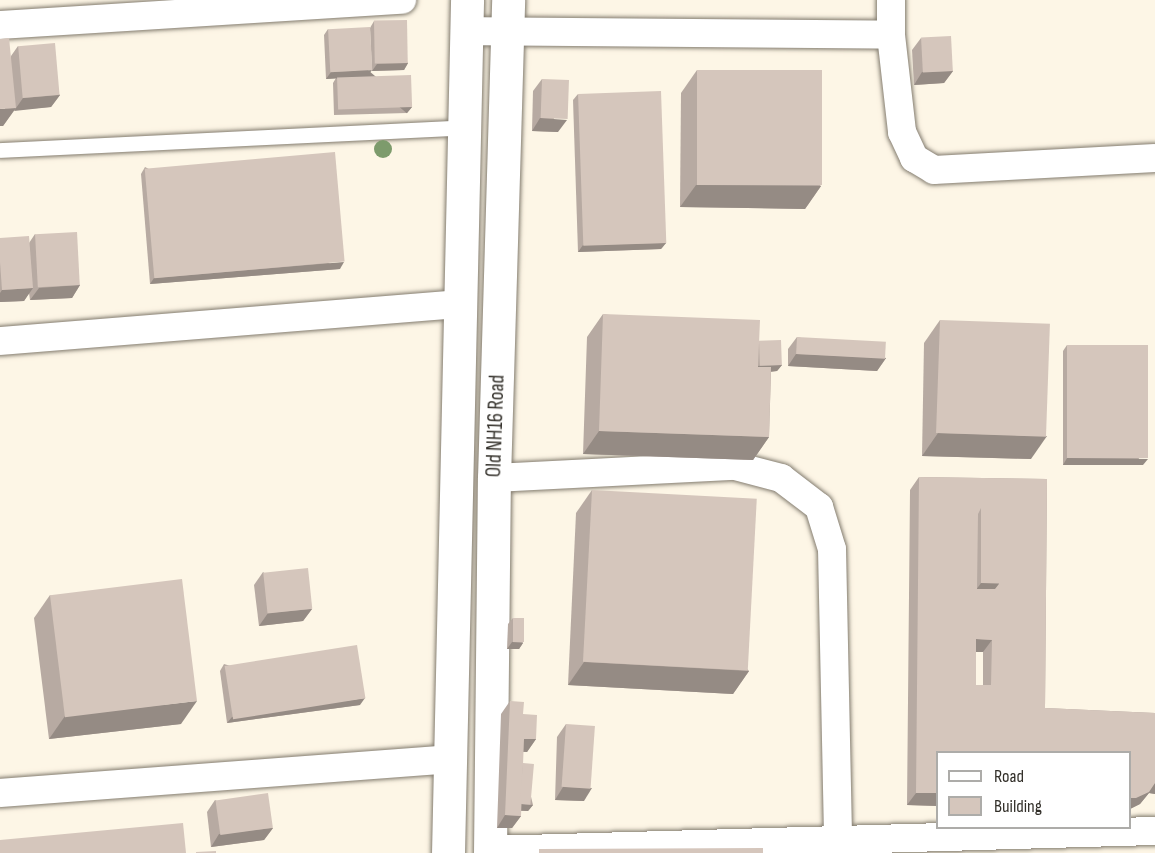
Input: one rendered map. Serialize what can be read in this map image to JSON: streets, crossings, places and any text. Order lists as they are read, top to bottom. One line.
{"streets":{"main road":["Old NH16 Road"]},"legend":["Road","Building"]}
